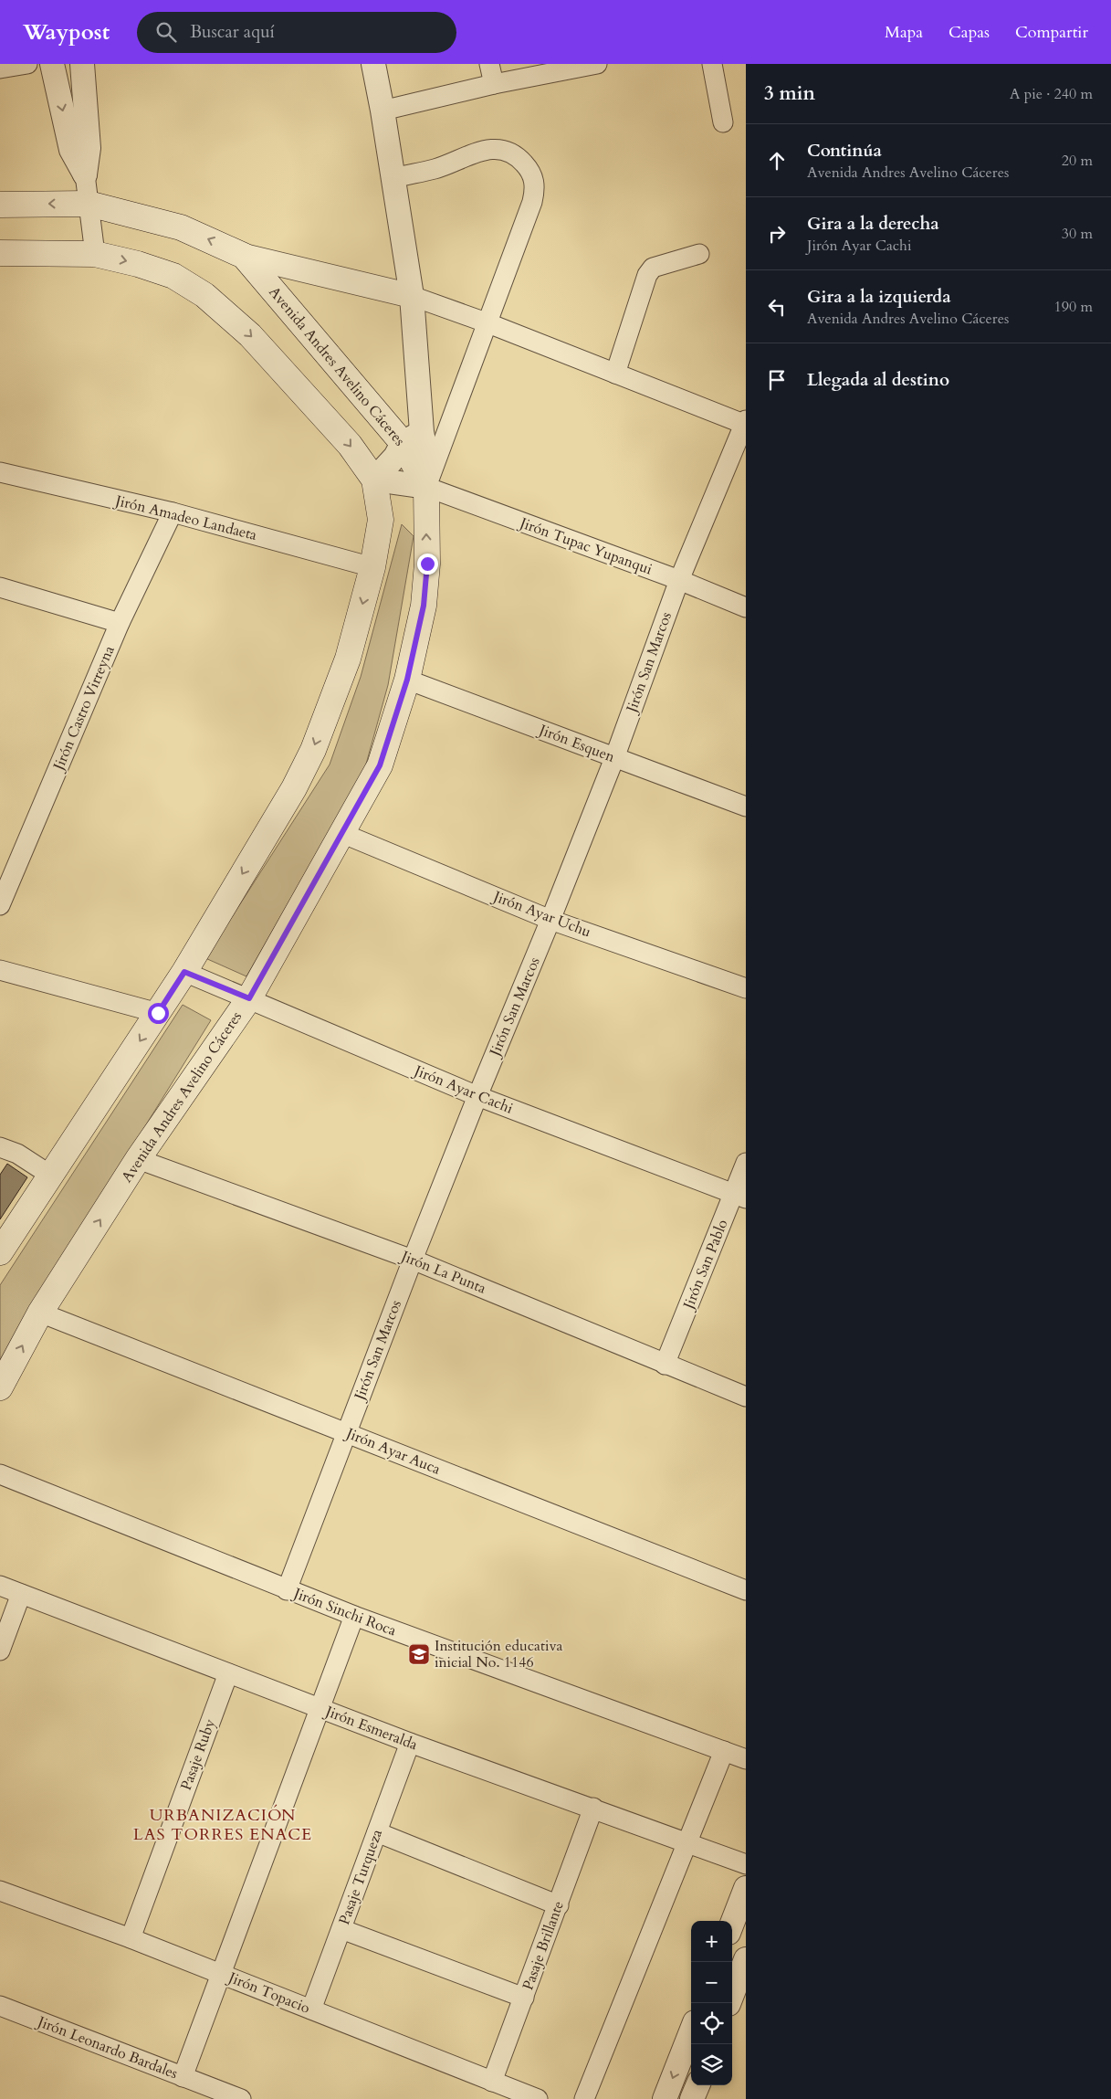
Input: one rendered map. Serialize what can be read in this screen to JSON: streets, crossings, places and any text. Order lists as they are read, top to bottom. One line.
{"streets":{"main road":["Avenida Andres Avelino Cáceres"],"street":["Jirón Amadeo Landaeta","Jirón Tupac Yupanqui","Jirón San Marcos","Jirón Castro Virreyna","Jirón Esquen","Jirón Ayar Uchu","Jirón Ayar Cachi","Jirón San Pablo","Jirón La Punta","Jirón Ayar Auca","Jirón Sinchi Roca","Jirón Esmeralda","Pasaje Ruby","Pasaje Turqueza","Pasaje Brillante","Jirón Topacio","Jirón Leonardo Bardales"]},"crossings":[["Avenida Andres Avelino Cáceres","Jirón Tupac Yupanqui"],["Avenida Andres Avelino Cáceres","Jirón Esquen"],["Avenida Andres Avelino Cáceres","Jirón Ayar Uchu"],["Avenida Andres Avelino Cáceres","Jirón Ayar Cachi"],["Avenida Andres Avelino Cáceres","Jirón La Punta"],["Avenida Andres Avelino Cáceres","Jirón Ayar Auca"],["Jirón Amadeo Landaeta","Jirón Castro Virreyna"],["Jirón Tupac Yupanqui","Jirón San Marcos"],["Jirón San Marcos","Jirón Esquen"],["Jirón San Marcos","Jirón Ayar Uchu"],["Jirón San Marcos","Jirón Ayar Cachi"],["Jirón San Marcos","Jirón La Punta"],["Jirón San Marcos","Jirón Ayar Auca"],["Jirón San Marcos","Jirón Sinchi Roca"],["Jirón Ayar Cachi","Jirón San Pablo"],["Jirón San Pablo","Jirón La Punta"],["Jirón Esmeralda","Pasaje Ruby"],["Jirón Esmeralda","Pasaje Turqueza"],["Jirón Esmeralda","Pasaje Brillante"],["Pasaje Ruby","Jirón Topacio"],["Pasaje Turqueza","Jirón Topacio"],["Pasaje Brillante","Jirón Topacio"]],"districts":["URBANIZACIÓN LAS TORRES ENACE"],"places":{"school or university":["Institución educativa inicial No. 1146"]},"page":{"header":"Waypost","search":"Buscar aquí","nav":["Mapa","Capas","Compartir"],"heading":["3 min","A pie · 240 m"],"list":[["Continúa","Avenida Andres Avelino Cáceres","20 m"],["Gira a la derecha","Jirón Ayar Cachi","30 m"],["Gira a la izquierda","Avenida Andres Avelino Cáceres","190 m"],"Llegada al destino"],"map_buttons":["+","−"]}}
